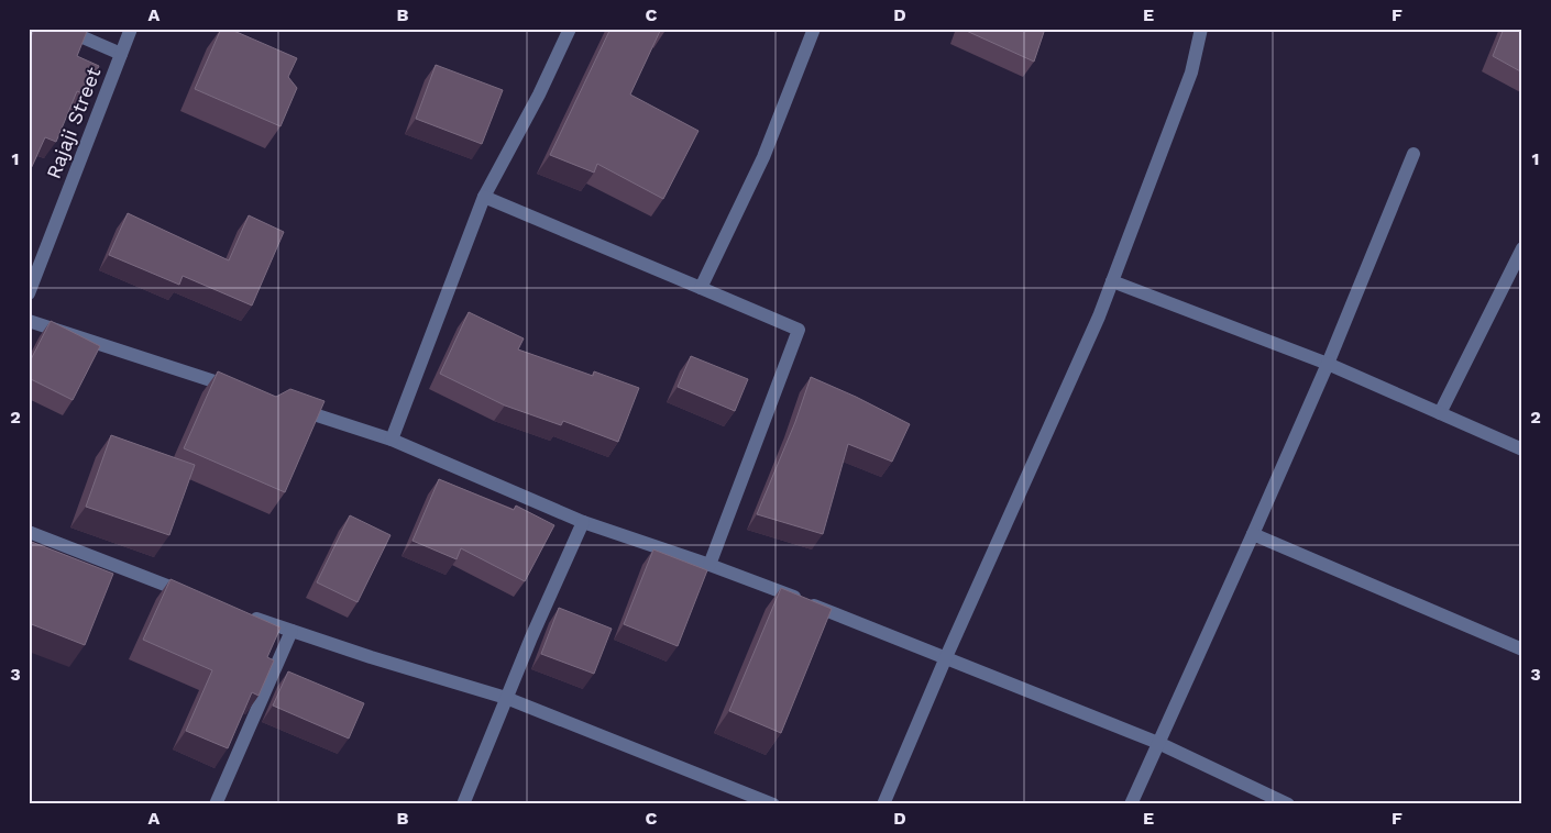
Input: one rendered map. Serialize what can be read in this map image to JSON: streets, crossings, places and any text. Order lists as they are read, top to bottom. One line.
{"streets":{"street":["Rajaji Street"]},"grid":{"columns":["A","B","C","D","E","F"],"rows":["1","2","3"]}}
